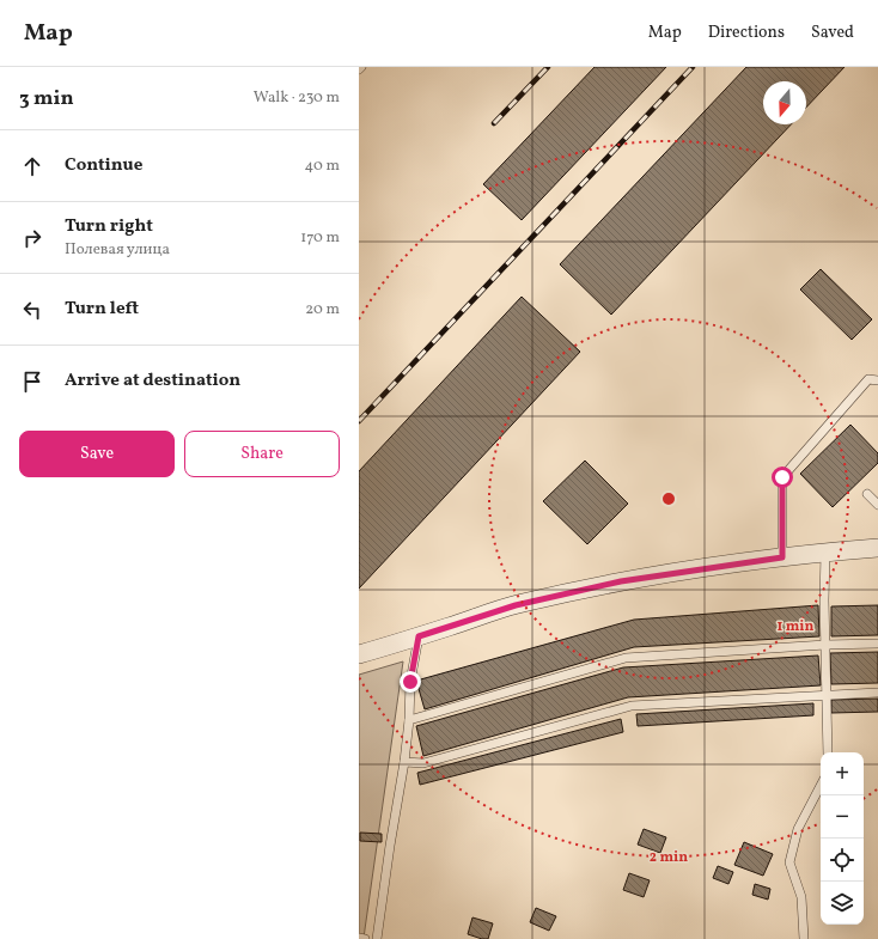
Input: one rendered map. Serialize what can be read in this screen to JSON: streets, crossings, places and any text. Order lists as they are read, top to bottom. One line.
{"north":"bottom","page":{"header":"Map","nav":["Map","Directions","Saved"],"heading":["3 min","Walk · 230 m"],"list":[["Continue","40 m"],["Turn right","Полевая улица","170 m"],["Turn left","20 m"],"Arrive at destination"],"buttons":["Save","Share"],"map_buttons":["+","−"]},"rings":["1 min","2 min"]}
